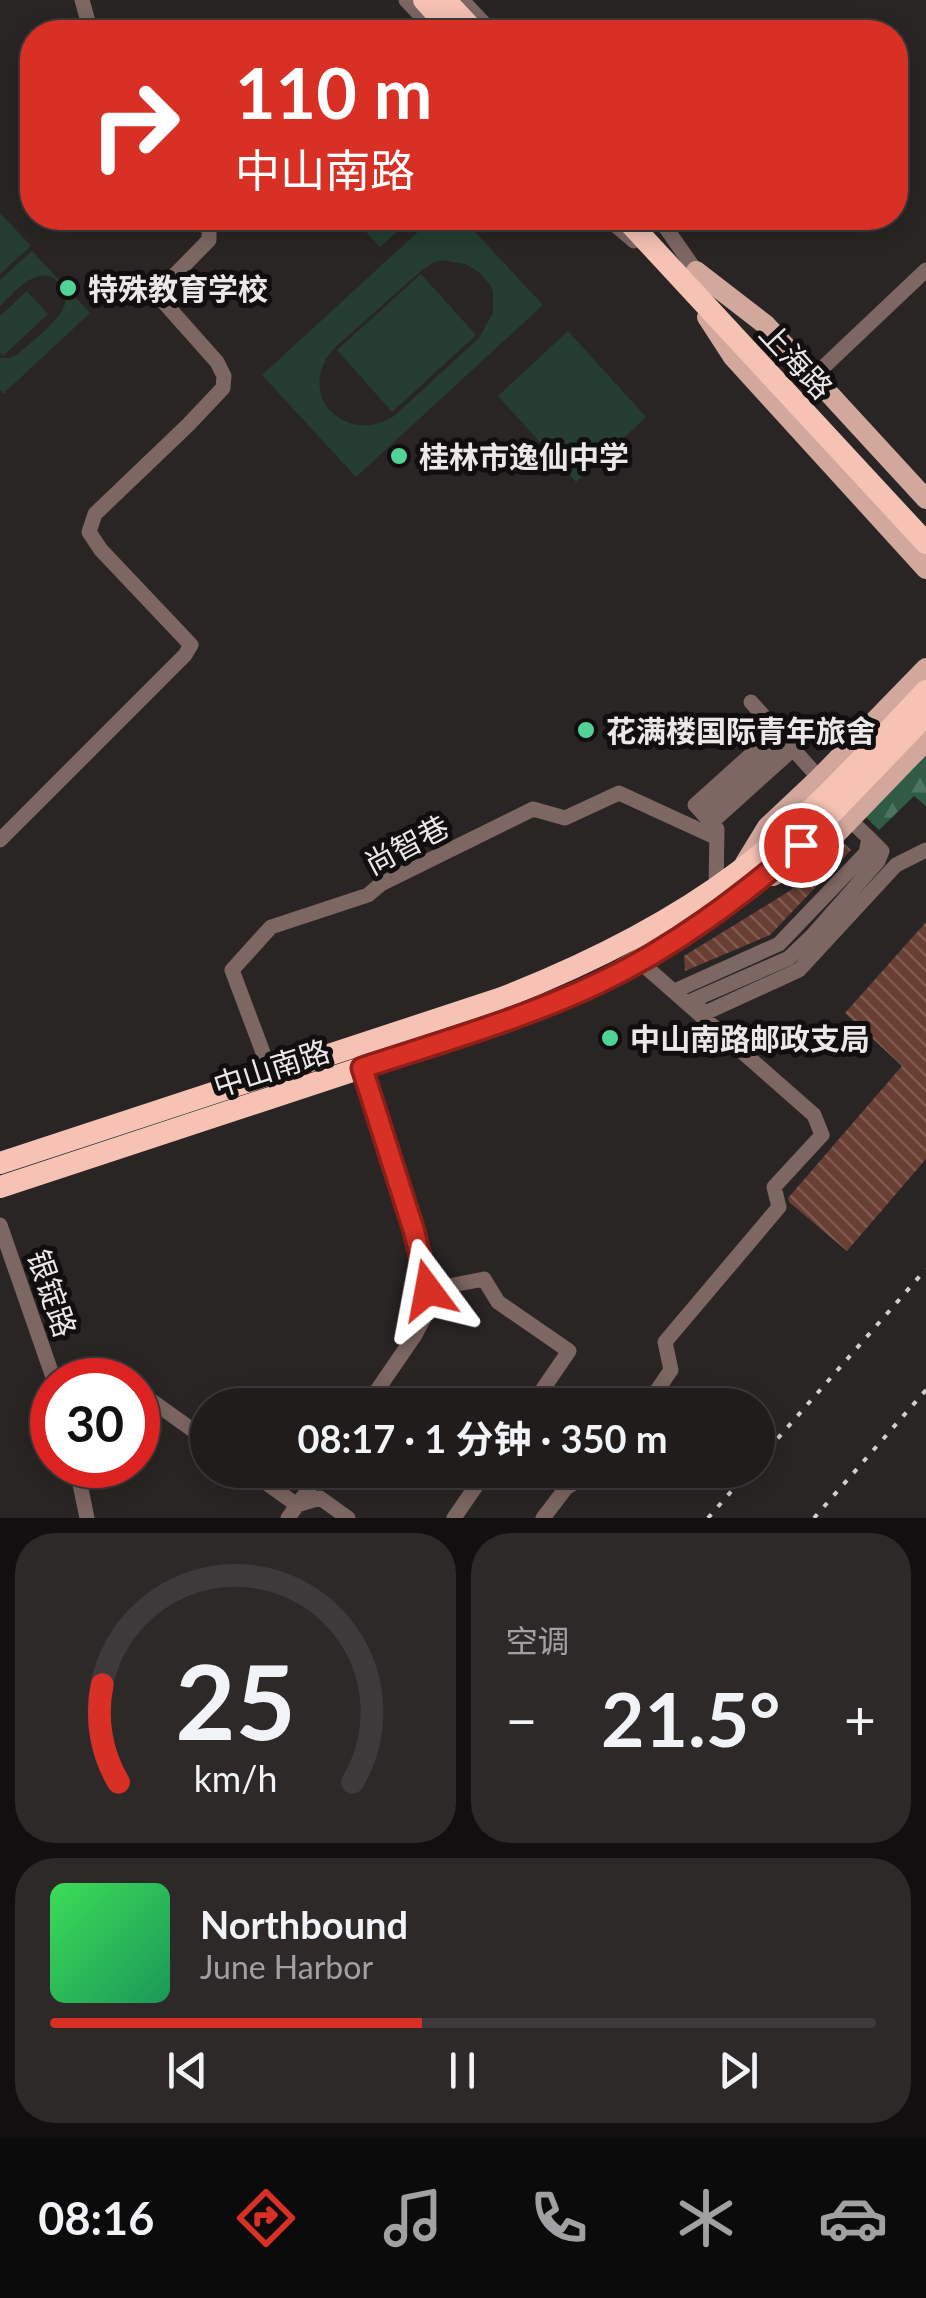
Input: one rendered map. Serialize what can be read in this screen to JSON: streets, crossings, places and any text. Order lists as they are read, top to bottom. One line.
{"streets":{"highway":["上海路","中山南路"],"street":["尚智巷","银锭路"]},"crossings":[["尚智巷","中山南路"]],"places":["特殊教育学校","桂林市逸仙中学","花满楼国际青年旅舍","中山南路邮政支局"],"page":{"turn":["110 m","中山南路"],"limit":"30","trip":"08:17 · 1 分钟 · 350 m","tile":"空调","heat":["−","21.5°","+"],"song":["Northbound","June Harbor"],"tabs":"08:16","gauge":["25","km/h"]}}
